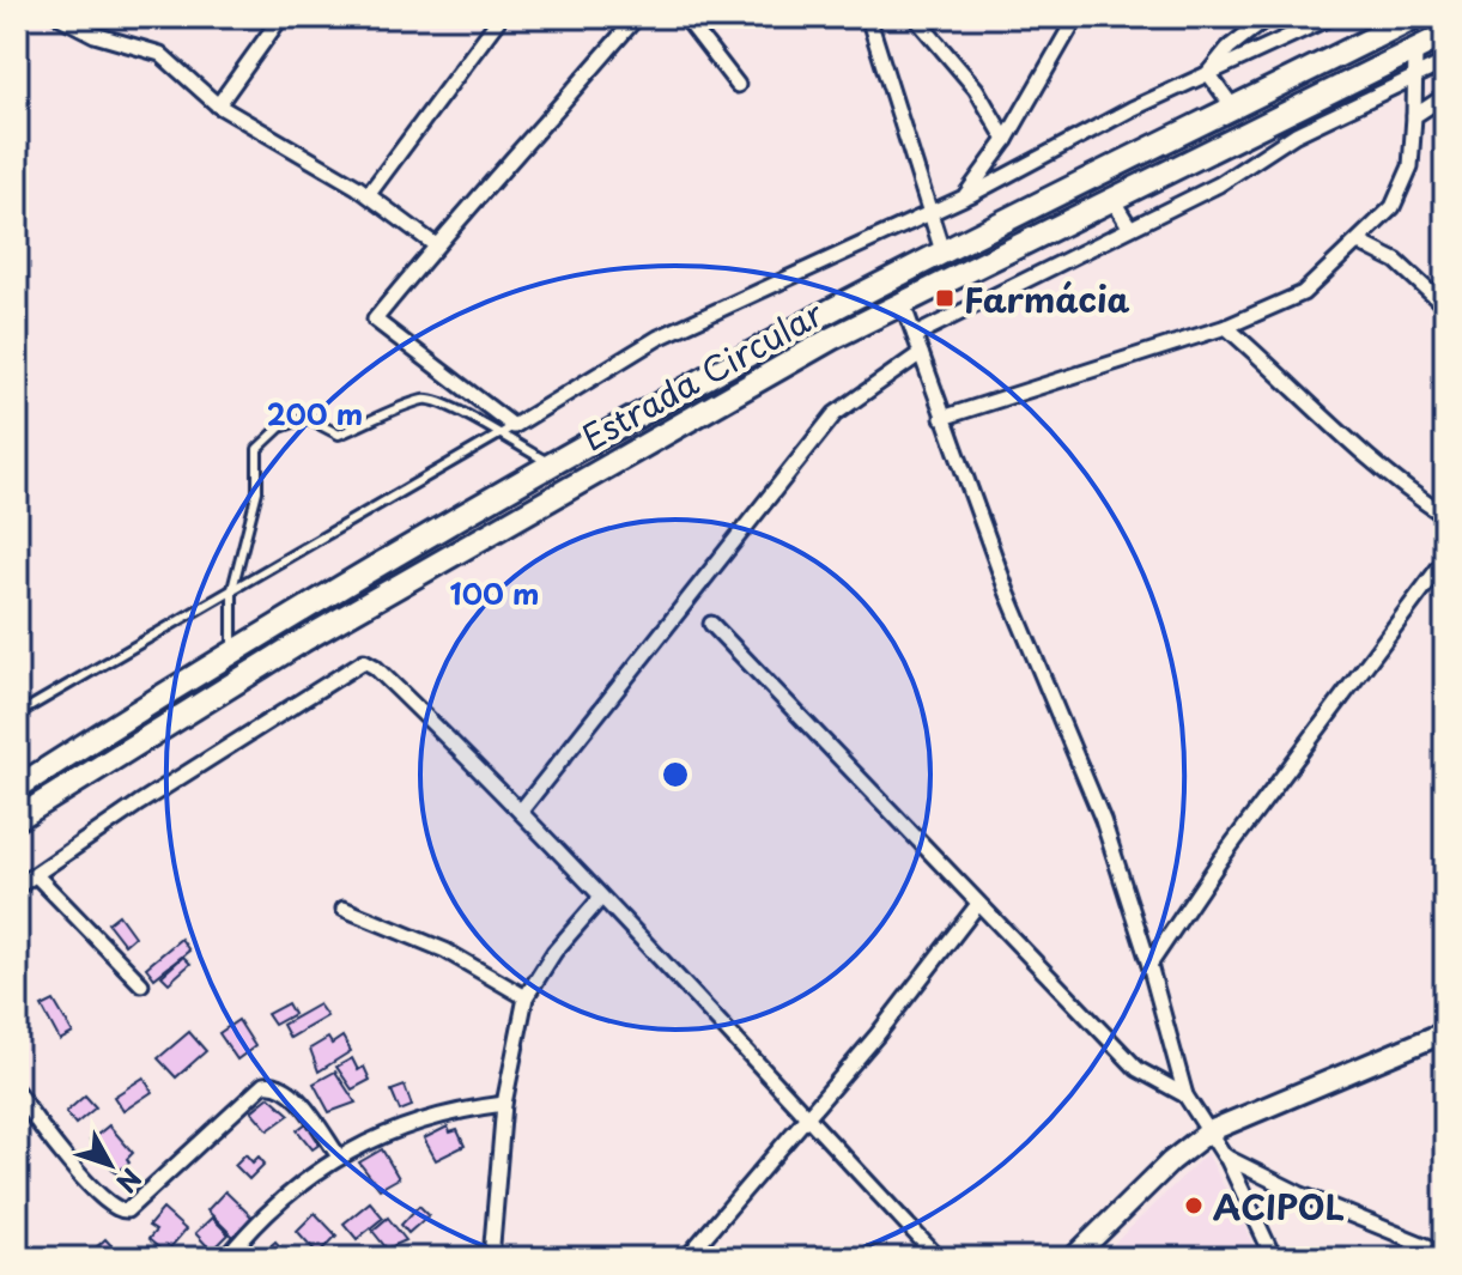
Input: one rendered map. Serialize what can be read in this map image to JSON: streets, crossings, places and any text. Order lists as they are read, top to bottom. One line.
{"streets":{"main road":["Estrada Circular"]},"places":{"transit":["Farmácia"],"other":["ACIPOL"]},"north":"bottom right","rings":["200 m","100 m"]}
